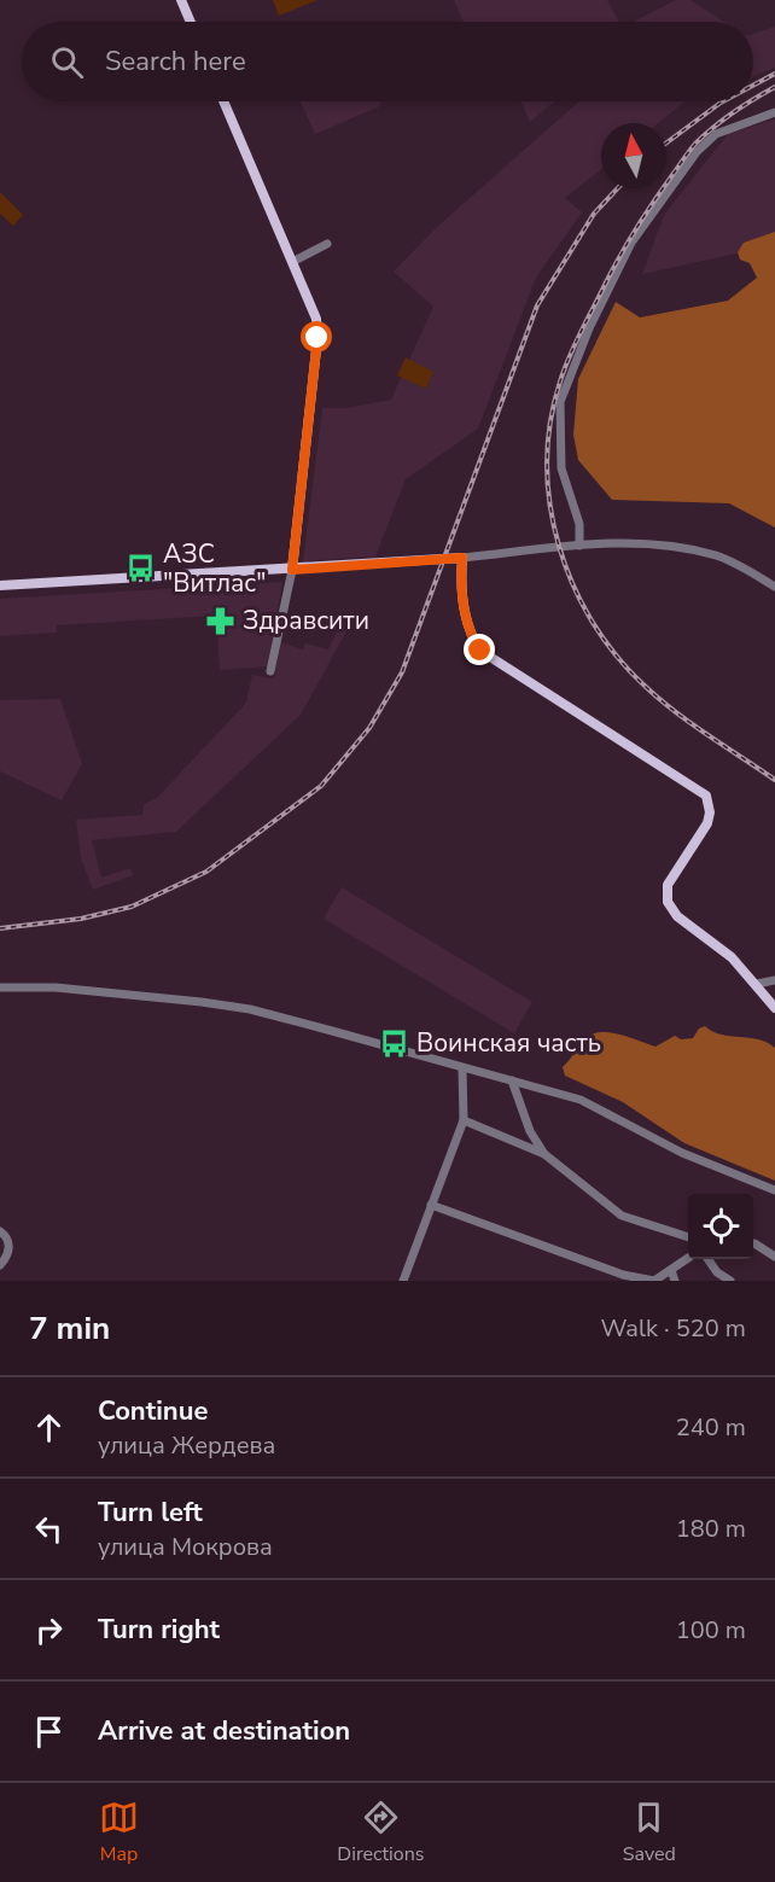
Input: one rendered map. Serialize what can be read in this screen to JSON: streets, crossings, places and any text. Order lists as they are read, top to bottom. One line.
{"places":{"bus stop":["АЗС \"Витлас\"","Воинская часть"],"pharmacy":["Здравсити"]},"north":"top","page":{"search":"Search here","heading":["7 min","Walk · 520 m"],"list":[["Continue","улица Жердева","240 m"],["Turn left","улица Мокрова","180 m"],["Turn right","100 m"],"Arrive at destination"],"nav":["Map","Directions","Saved"]}}
